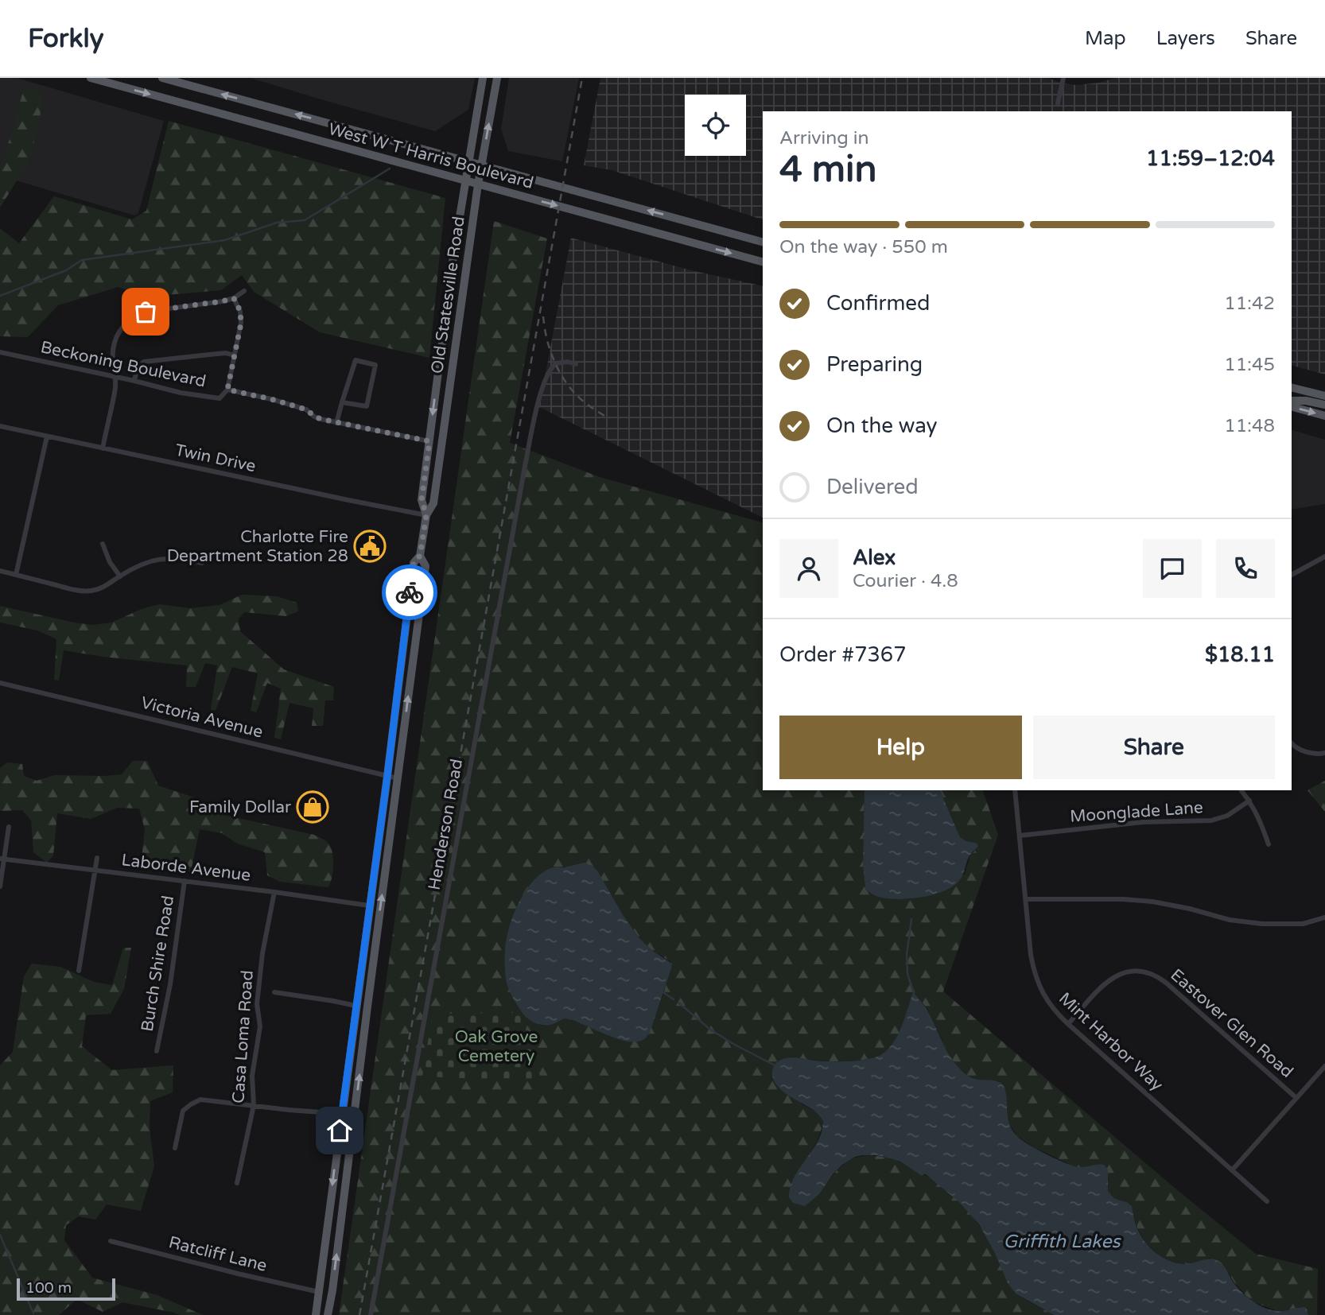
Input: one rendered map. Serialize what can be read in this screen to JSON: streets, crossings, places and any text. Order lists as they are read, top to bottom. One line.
{"streets":{"main road":["West W T Harris Boulevard","Old Statesville Road"],"street":["Beckoning Boulevard","Twin Drive","Victoria Avenue","Moonglade Lane","Henderson Road","Laborde Avenue","Burch Shire Road","Eastover Glen Road","Casa Loma Road","Mint Harbor Way","Ratcliff Lane"]},"crossings":[["West W T Harris Boulevard","Old Statesville Road"],["Old Statesville Road","Beckoning Boulevard"],["Old Statesville Road","Twin Drive"],["Old Statesville Road","Victoria Avenue"],["Old Statesville Road","Laborde Avenue"],["Old Statesville Road","Ratcliff Lane"],["Moonglade Lane","Mint Harbor Way"],["Laborde Avenue","Burch Shire Road"],["Laborde Avenue","Casa Loma Road"],["Eastover Glen Road","Mint Harbor Way"]],"water":["Griffith Lakes"],"parks":["Oak Grove Cemetery"],"places":{"public building":["Charlotte Fire Department Station 28"],"shop":["Family Dollar"]},"scale_bar":"100 m","page":{"header":"Forkly","nav":["Map","Layers","Share"],"heading":["4 min","Arriving in","11:59–12:04"],"panel":["Alex","Courier · 4.8","Order #7367","$18.11"],"bar":"On the way · 550 m","list":[["Confirmed","11:42"],["Preparing","11:45"],["On the way","11:48"],"Delivered"],"buttons":["Help","Share"],"scale":"100 m"}}
